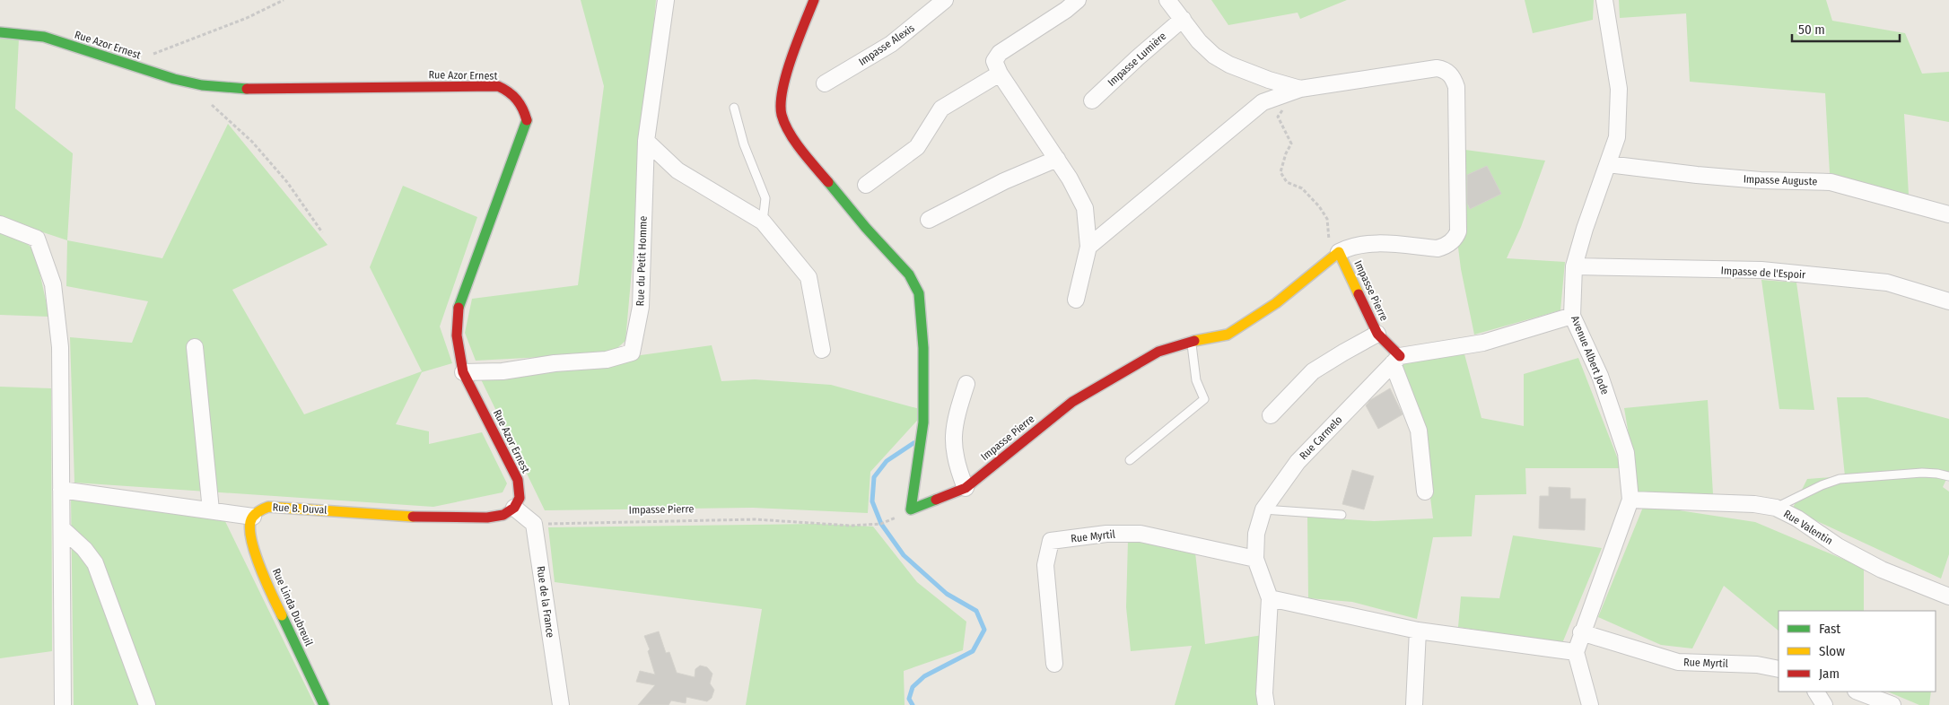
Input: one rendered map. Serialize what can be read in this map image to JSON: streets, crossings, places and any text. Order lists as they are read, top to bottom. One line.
{"streets":{"street":["Rue Azor Ernest","Impasse Alexis","Impasse Lumière","Impasse Auguste","Rue du Petit Homme","Impasse de l'Espoir","Impasse Pierre","Avenue Albert Jode","Rue Carmelo","Rue B. Duval","Rue Valentin","Rue Myrtil","Rue de la France","Rue Linda Dubreuil"]},"crossings":[["Rue Azor Ernest","Rue du Petit Homme"],["Rue Azor Ernest","Rue B. Duval"],["Impasse Auguste","Avenue Albert Jode"],["Impasse de l'Espoir","Avenue Albert Jode"],["Impasse Pierre","Rue Carmelo"],["Impasse Pierre","Rue de la France"],["Avenue Albert Jode","Rue Valentin"],["Avenue Albert Jode","Rue Myrtil"],["Rue Carmelo","Rue Myrtil"],["Rue B. Duval","Rue Linda Dubreuil"]],"legend":["Fast","Slow","Jam"],"scale_bar":"50 m"}
